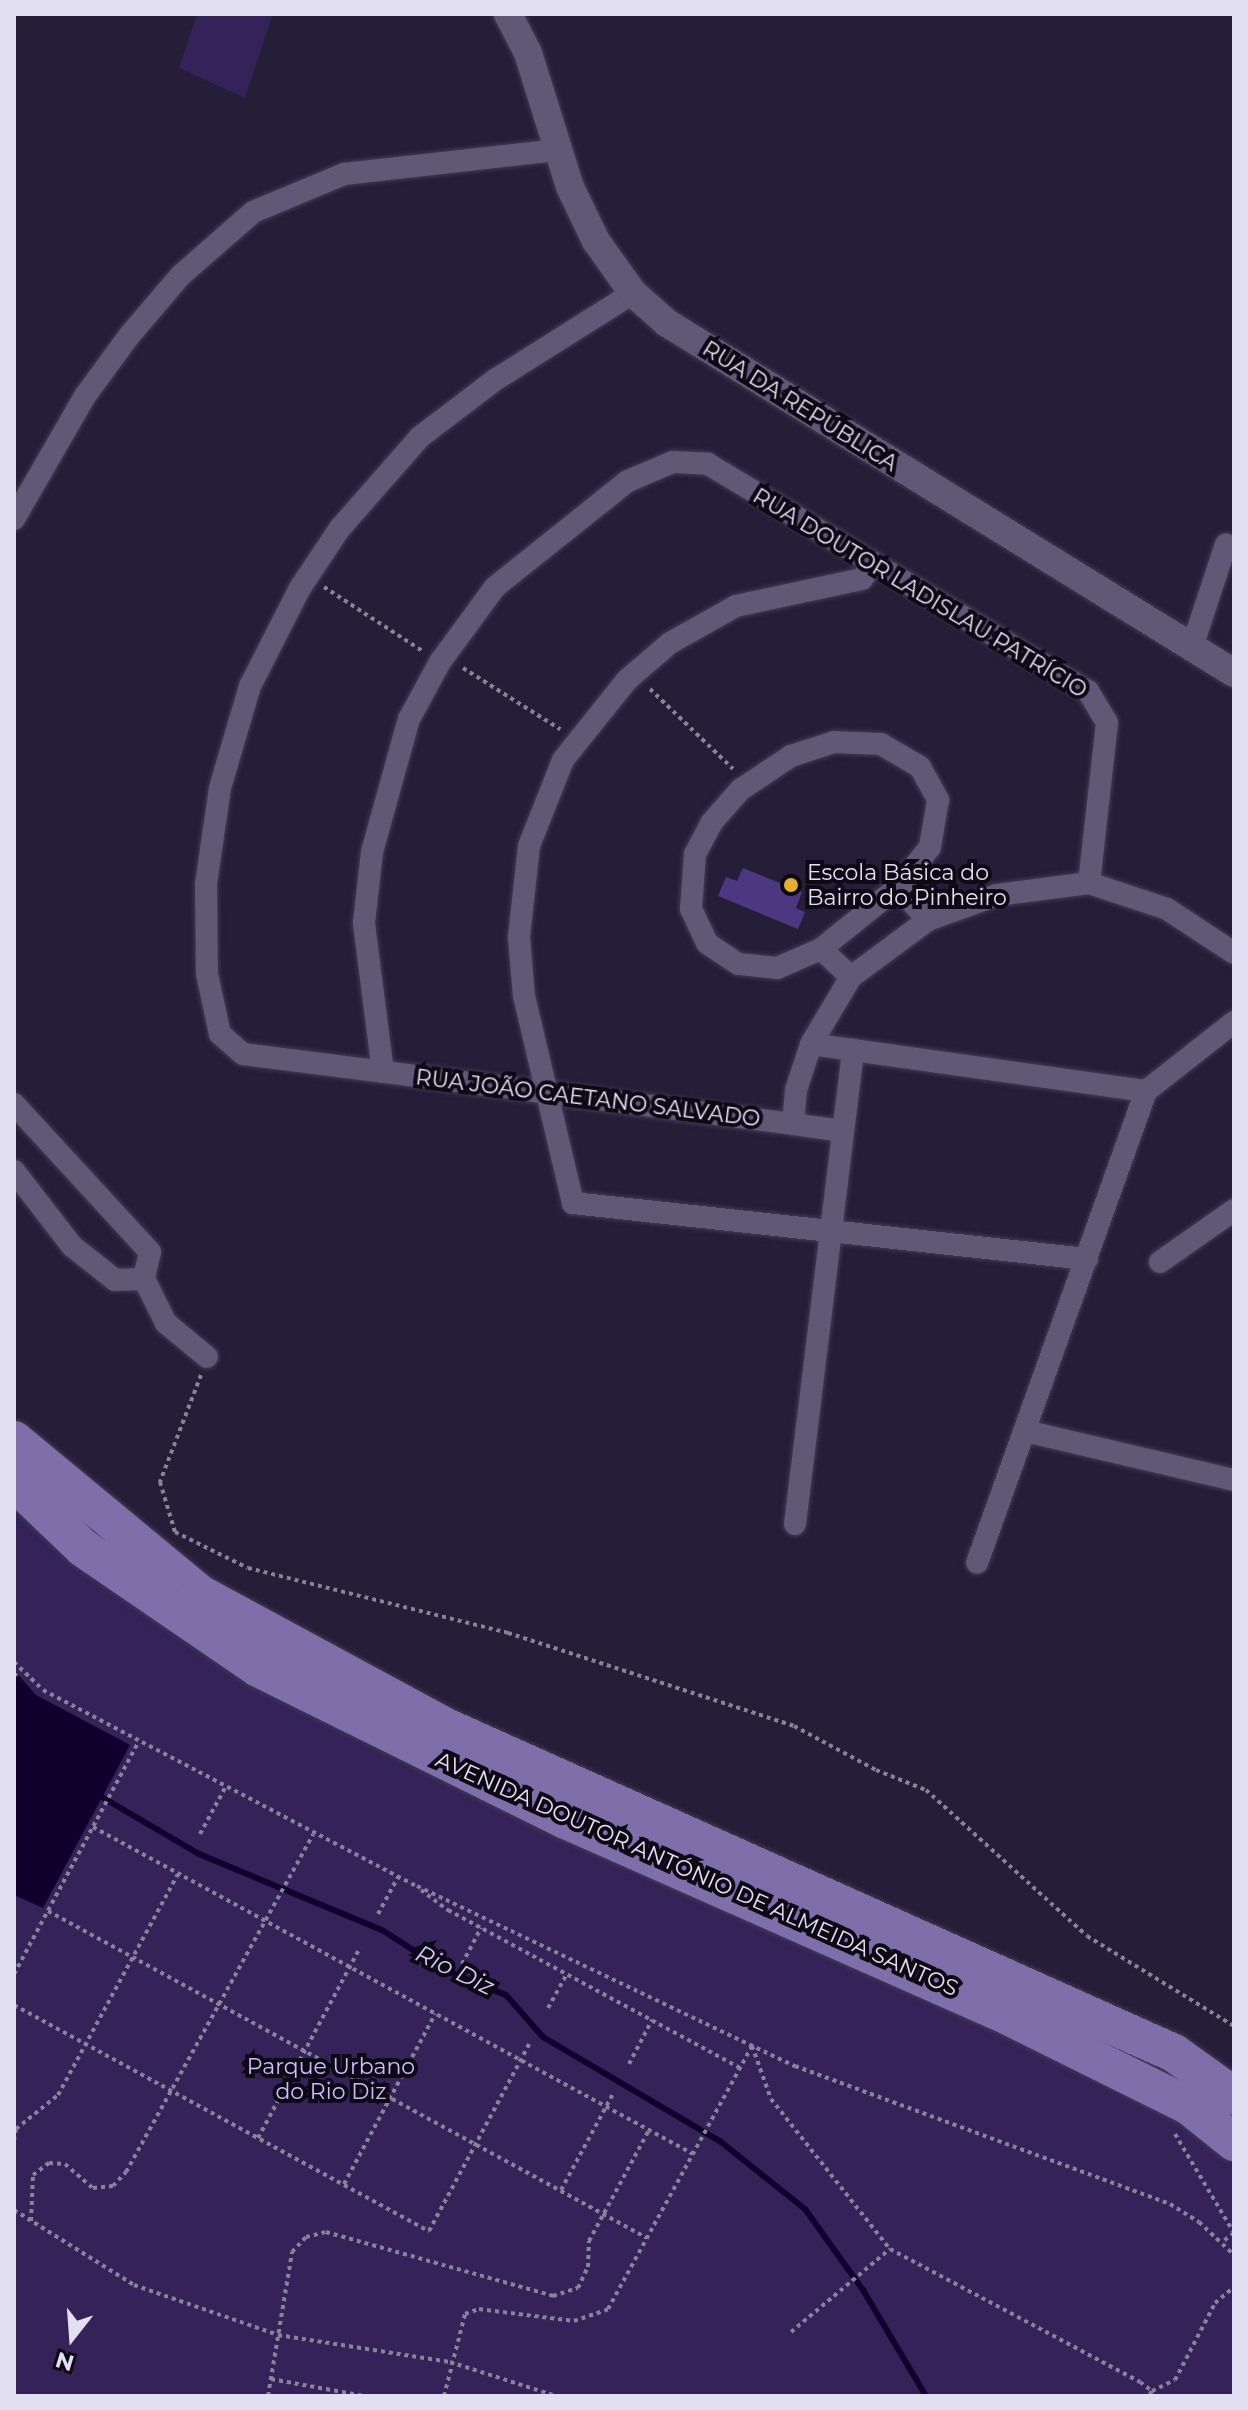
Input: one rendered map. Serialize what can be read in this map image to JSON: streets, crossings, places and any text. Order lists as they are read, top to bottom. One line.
{"streets":{"highway":["AVENIDA DOUTOR ANTÓNIO DE ALMEIDA SANTOS"],"street":["RUA DA REPÚBLICA","RUA DOUTOR LADISLAU PATRÍCIO","RUA JOÃO CAETANO SALVADO"]},"crossings":[["RUA DA REPÚBLICA","RUA JOÃO CAETANO SALVADO"]],"water":["Rio Diz"],"parks":["Parque Urbano do Rio Diz"],"places":["Escola Básica do Bairro do Pinheiro"],"north":"bottom"}
